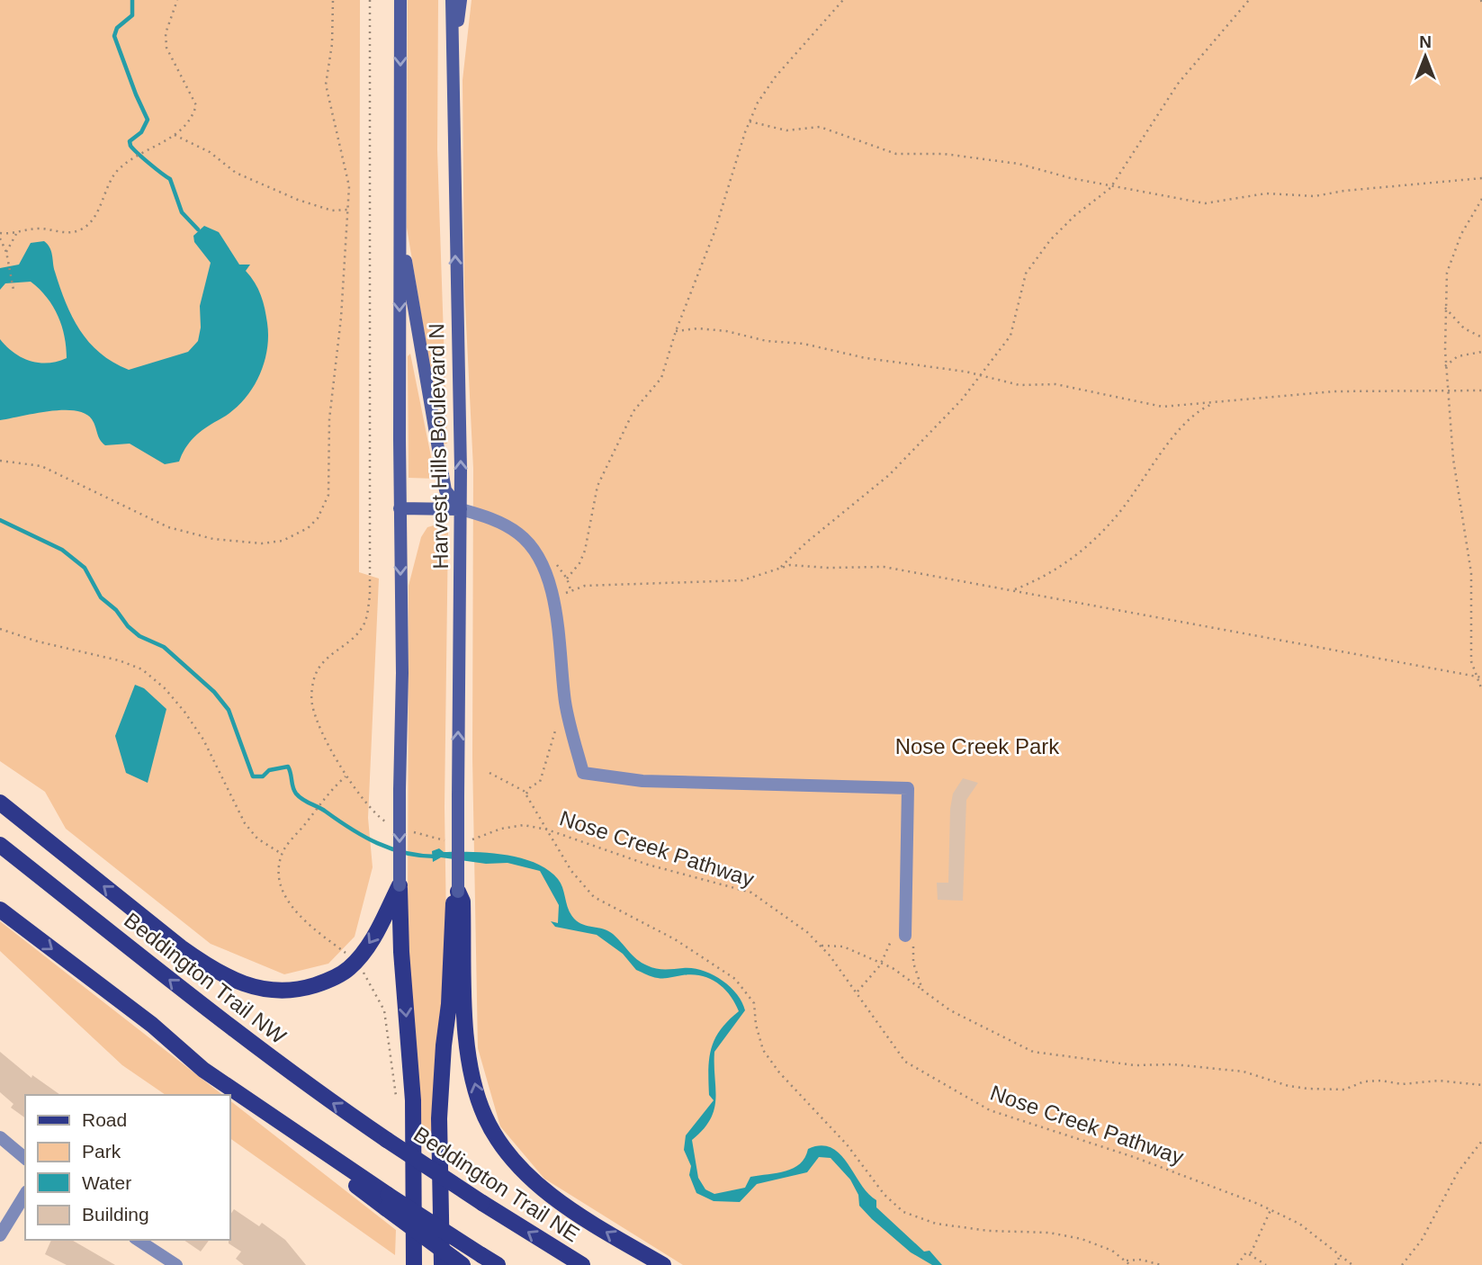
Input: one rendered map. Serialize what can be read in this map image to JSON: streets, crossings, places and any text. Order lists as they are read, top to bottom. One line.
{"streets":{"main road":["Harvest Hills Boulevard N","Beddington Trail NW","Beddington Trail NE"],"path":["Nose Creek Pathway"]},"crossings":[["Beddington Trail NW","Beddington Trail NE"]],"parks":["Nose Creek Park"],"legend":["Road","Park","Water","Building"],"north":"top"}
